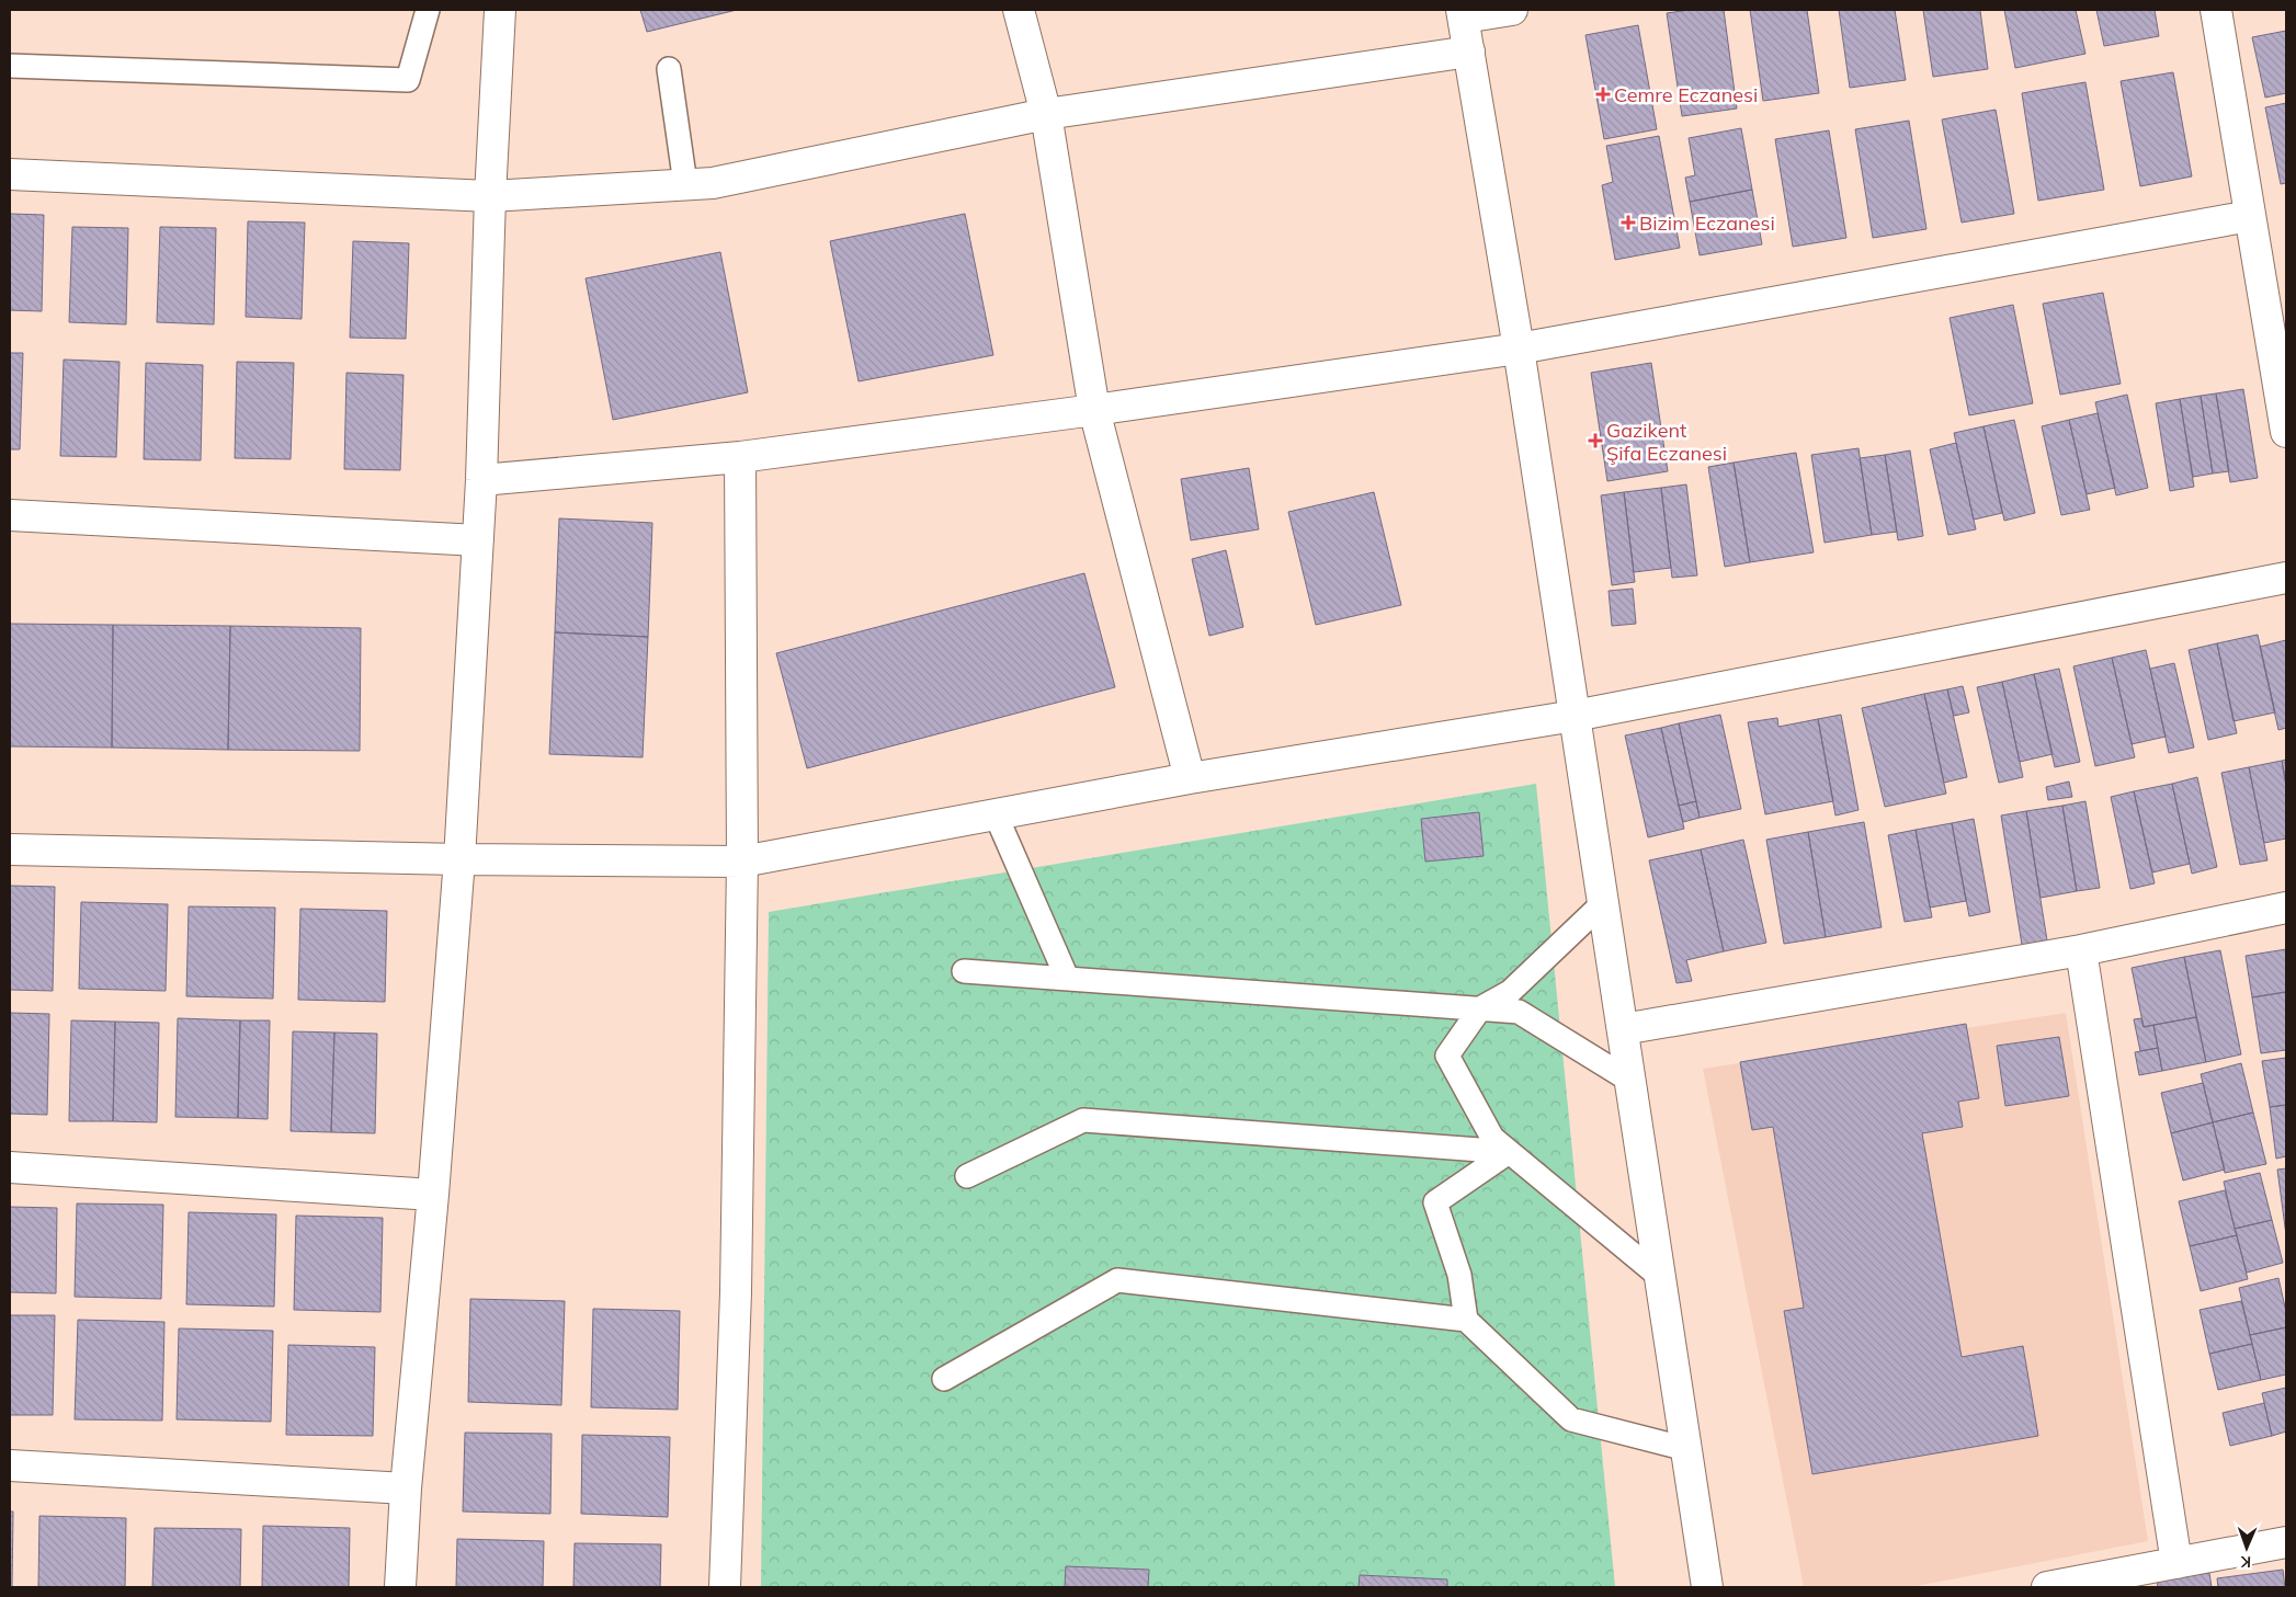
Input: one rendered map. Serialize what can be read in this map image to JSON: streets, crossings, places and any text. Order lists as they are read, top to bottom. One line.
{"places":{"health":["Cemre Eczanesi","Bizim Eczanesi","Gazikent Şifa Eczanesi"]},"north":"bottom"}
